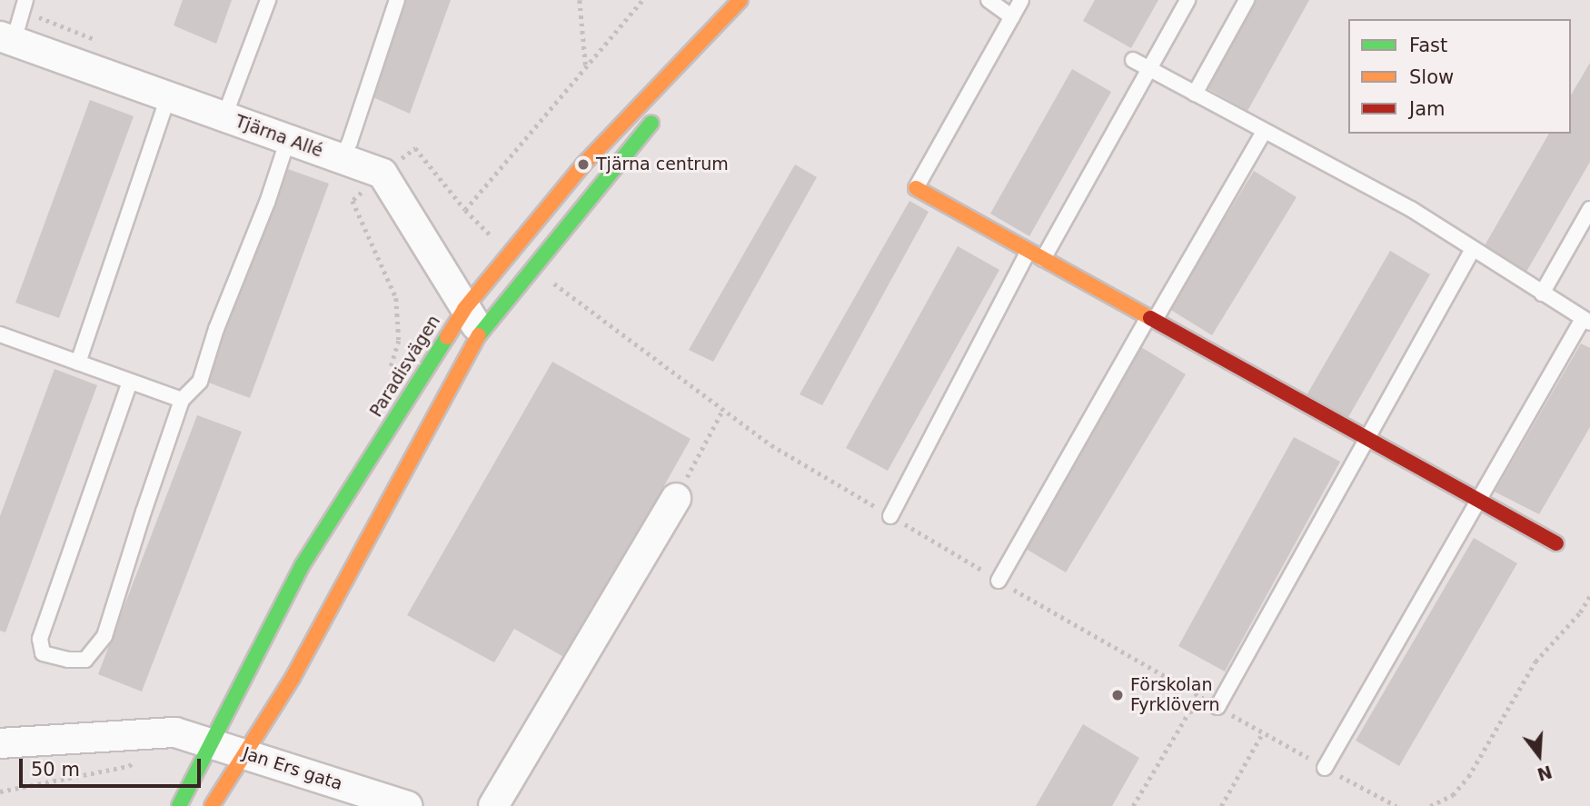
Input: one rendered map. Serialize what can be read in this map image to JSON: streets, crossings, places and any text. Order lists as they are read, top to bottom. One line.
{"streets":{"street":["Tjärna Allé","Paradisvägen","Jan Ers gata"]},"crossings":[["Paradisvägen","Jan Ers gata"]],"places":["Tjärna centrum","Förskolan Fyrklövern"],"legend":["Fast","Slow","Jam"],"scale_bar":"50 m","north":"bottom"}
